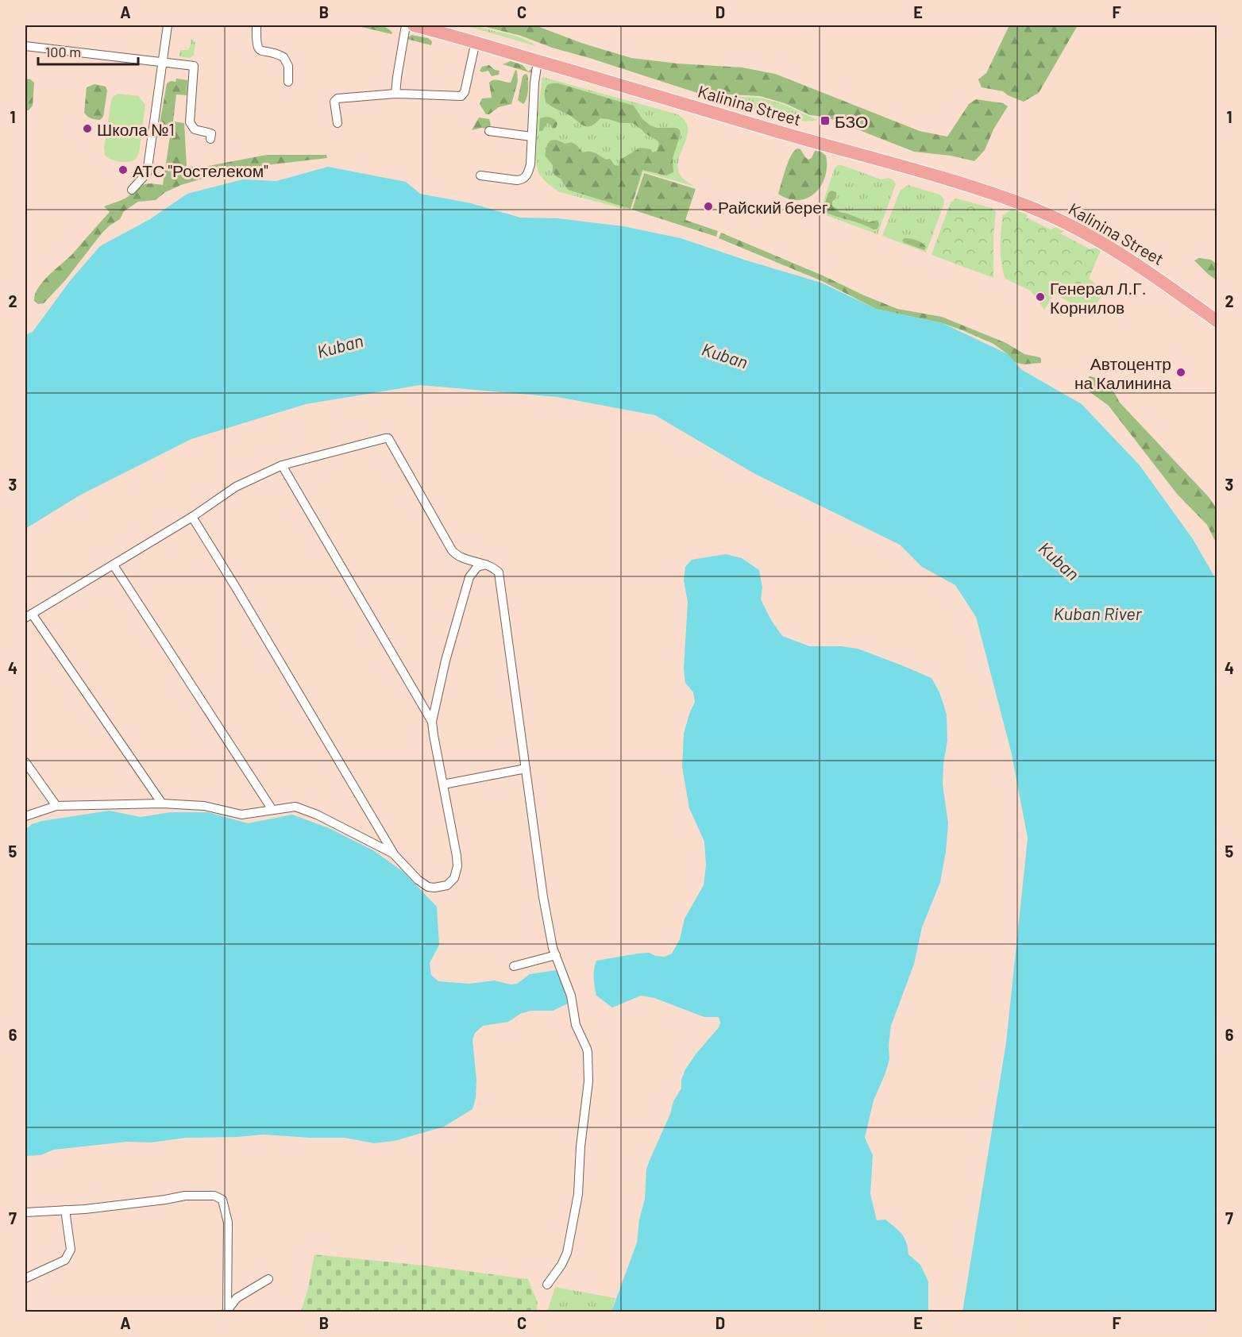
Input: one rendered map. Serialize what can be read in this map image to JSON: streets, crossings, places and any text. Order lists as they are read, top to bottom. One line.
{"streets":{"highway":["Kalinina Street"]},"water":["Kuban","Kuban River"],"places":{"transit":["БЗО"],"other":["Школа №1","АТС \"Ростелеком\"","Райский берег","Генерал Л.Г. Корнилов","Автоцентр на Калинина"]},"scale_bar":"100 m","grid":{"columns":["A","B","C","D","E","F"],"rows":["1","2","3","4","5","6","7"]}}
